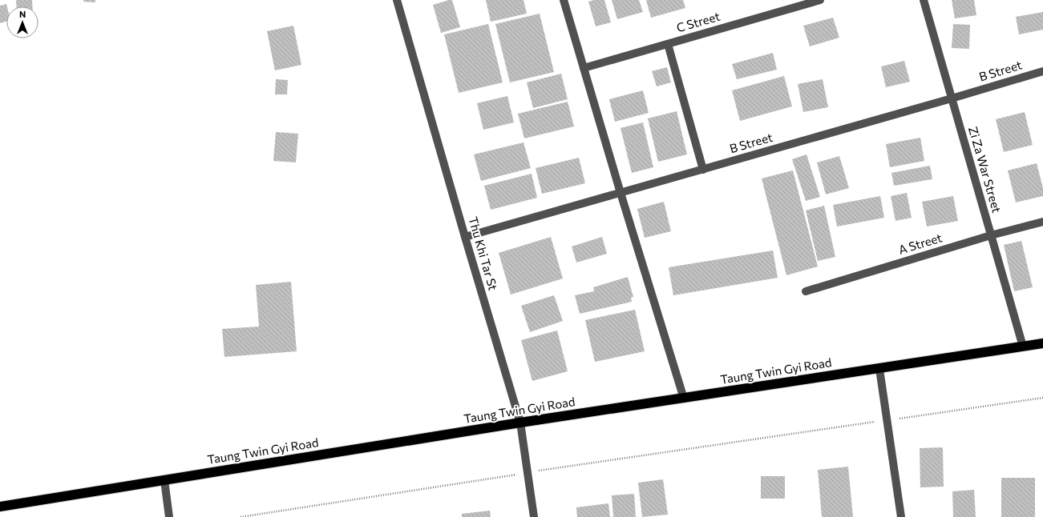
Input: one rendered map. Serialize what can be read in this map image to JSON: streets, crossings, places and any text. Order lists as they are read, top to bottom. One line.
{"streets":{"highway":["Taung Twin Gyi Road"],"street":["C Street","B Street","Zi Za War Street","A Street","Thu Khi Tar St"]},"crossings":[["B Street","Zi Za War Street"],["B Street","Thu Khi Tar St"],["Zi Za War Street","A Street"],["Zi Za War Street","Taung Twin Gyi Road"],["Thu Khi Tar St","Taung Twin Gyi Road"]],"north":"top"}
